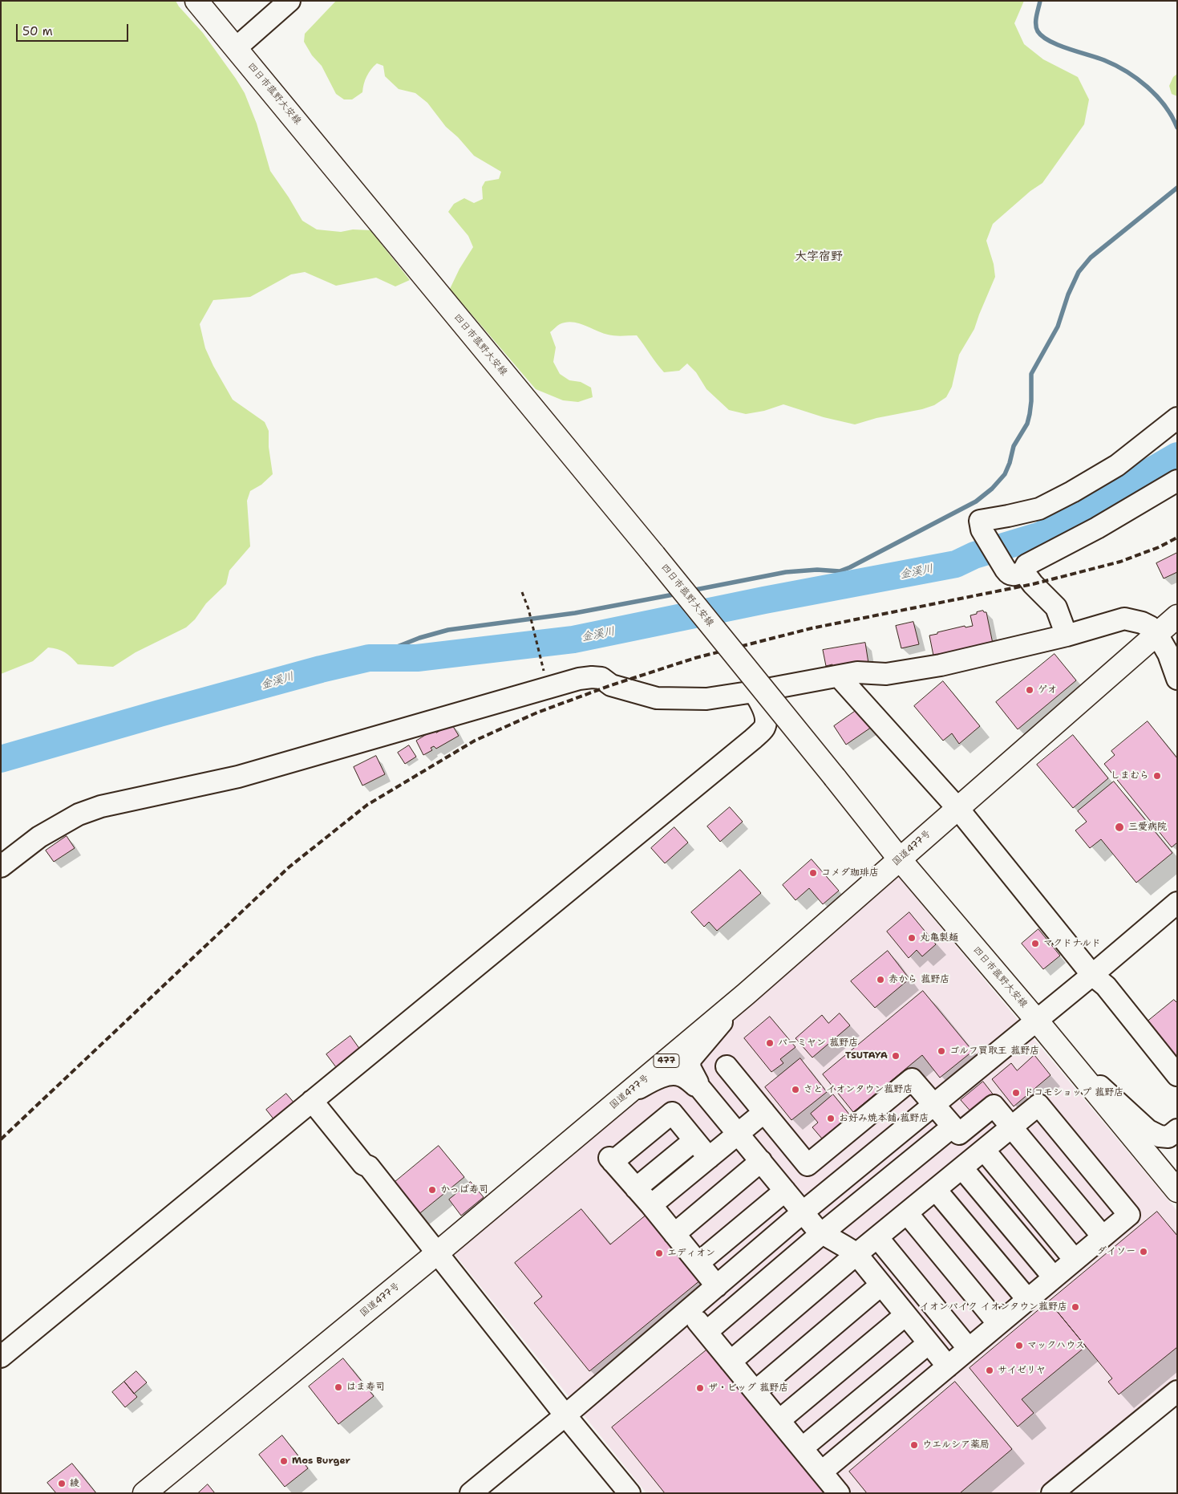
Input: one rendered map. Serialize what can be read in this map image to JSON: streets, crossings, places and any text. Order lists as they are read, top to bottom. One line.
{"streets":{"main road":["四日市菰野大安線","国道477号","477"]},"crossings":[["四日市菰野大安線","国道477号"]],"districts":["大字宿野"],"water":["金溪川"],"places":["ゲオ","しまむら","三愛病院","コメダ珈琲店","丸亀製麺","マクドナルド","赤から 菰野店","バーミヤン 菰野店","ゴルフ買取王 菰野店","TSUTAYA","さと イオンタウン菰野店","ドコモショップ 菰野店","お好み焼本舗 菰野店","かっぱ寿司","ダイソー","エディオン","イオンバイク イオンタウン菰野店","マックハウス","サイゼリヤ","はま寿司","ザ・ビッグ 菰野店","ウエルシア薬局","Mos Burger","綾"],"scale_bar":"50 m"}
